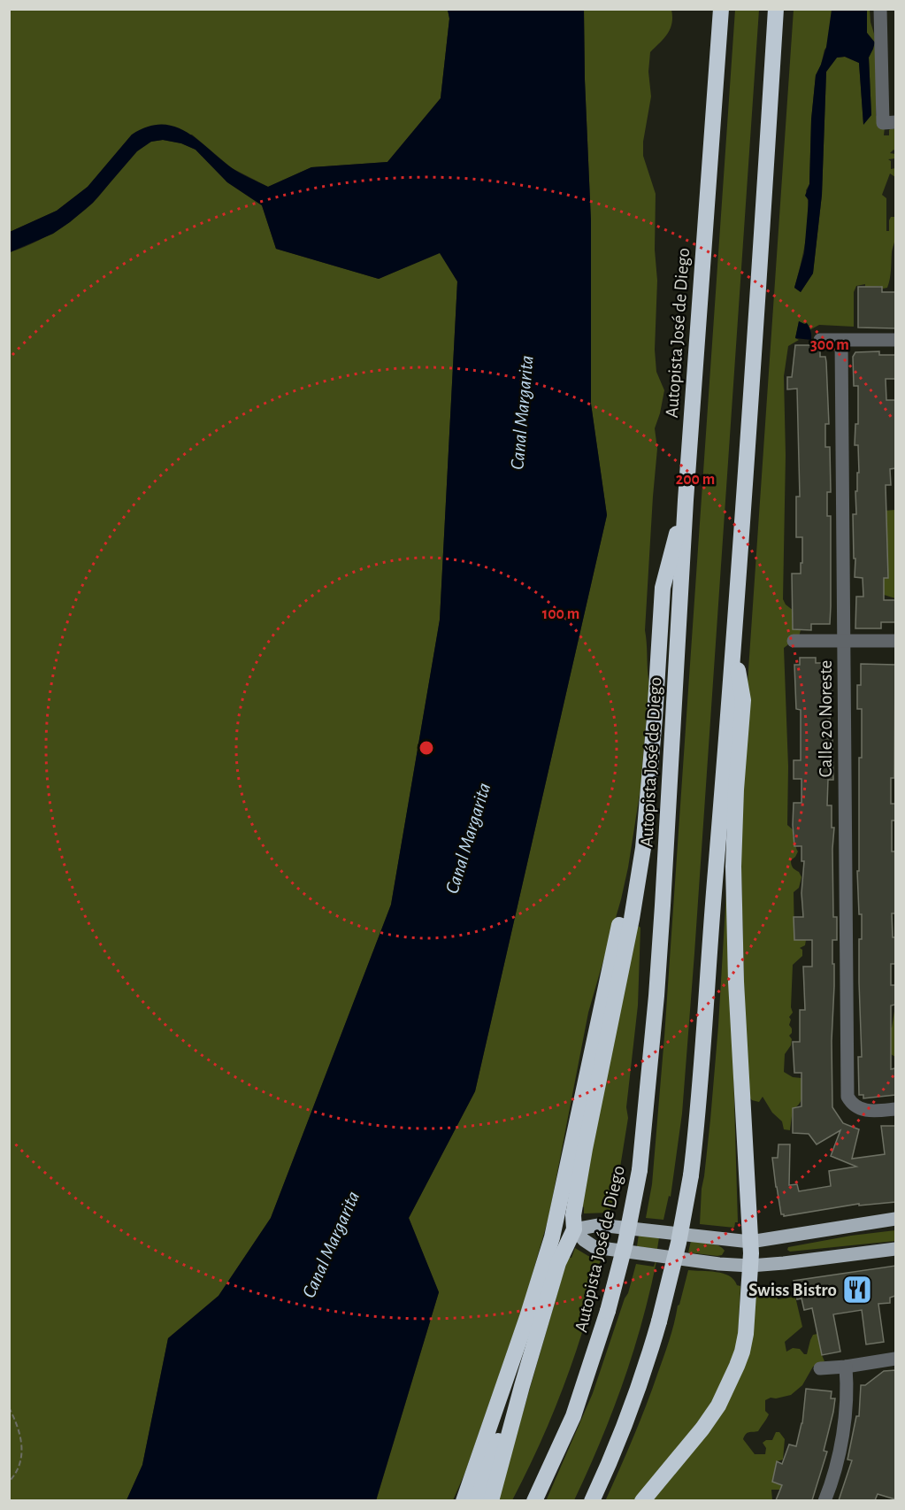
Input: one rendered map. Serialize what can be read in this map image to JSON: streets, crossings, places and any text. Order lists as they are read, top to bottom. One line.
{"streets":{"highway":["Autopista José de Diego"],"street":["Calle 20 Noreste"]},"water":["Canal Margarita"],"places":{"restaurant":["Swiss Bistro"]},"rings":["300 m","200 m","100 m"]}
